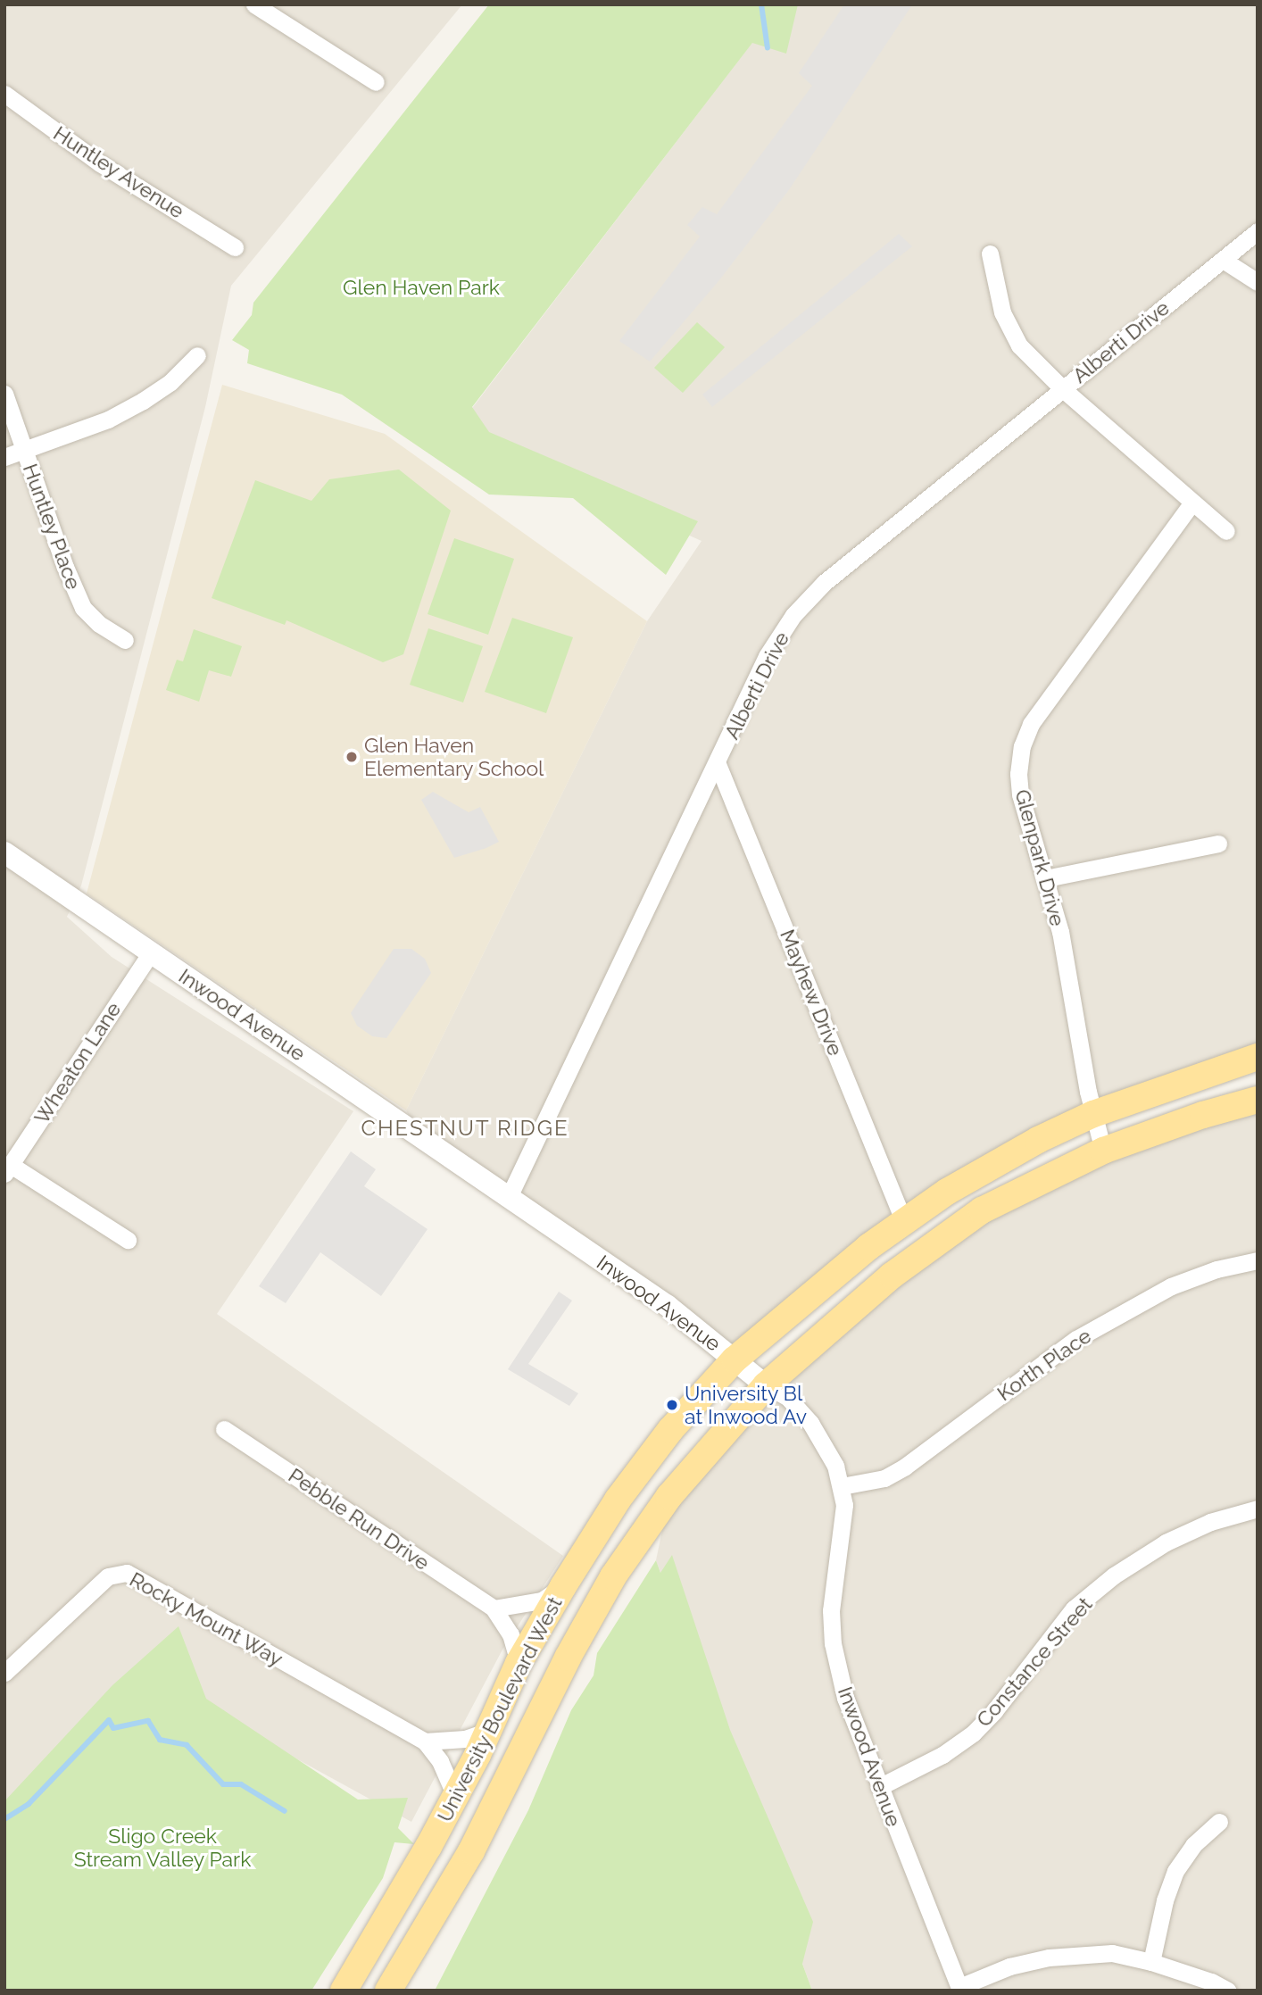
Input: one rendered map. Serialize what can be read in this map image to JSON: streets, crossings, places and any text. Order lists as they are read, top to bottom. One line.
{"streets":{"main road":["University Boulevard West"],"street":["Huntley Avenue","Alberti Drive","Huntley Place","Glenpark Drive","Mayhew Drive","Inwood Avenue","Wheaton Lane","Korth Place","Pebble Run Drive","Rocky Mount Way","Constance Street"]},"crossings":[["Alberti Drive","Mayhew Drive"],["Alberti Drive","Inwood Avenue"],["Glenpark Drive","University Boulevard West"],["Mayhew Drive","University Boulevard West"],["Inwood Avenue","Wheaton Lane"],["Inwood Avenue","Korth Place"],["Inwood Avenue","Constance Street"],["Inwood Avenue","University Boulevard West"],["Pebble Run Drive","University Boulevard West"],["Rocky Mount Way","University Boulevard West"]],"districts":["CHESTNUT RIDGE"],"parks":["Glen Haven Park","Sligo Creek Stream Valley Park"],"places":["Glen Haven Elementary School","University Bl at Inwood Av"]}
